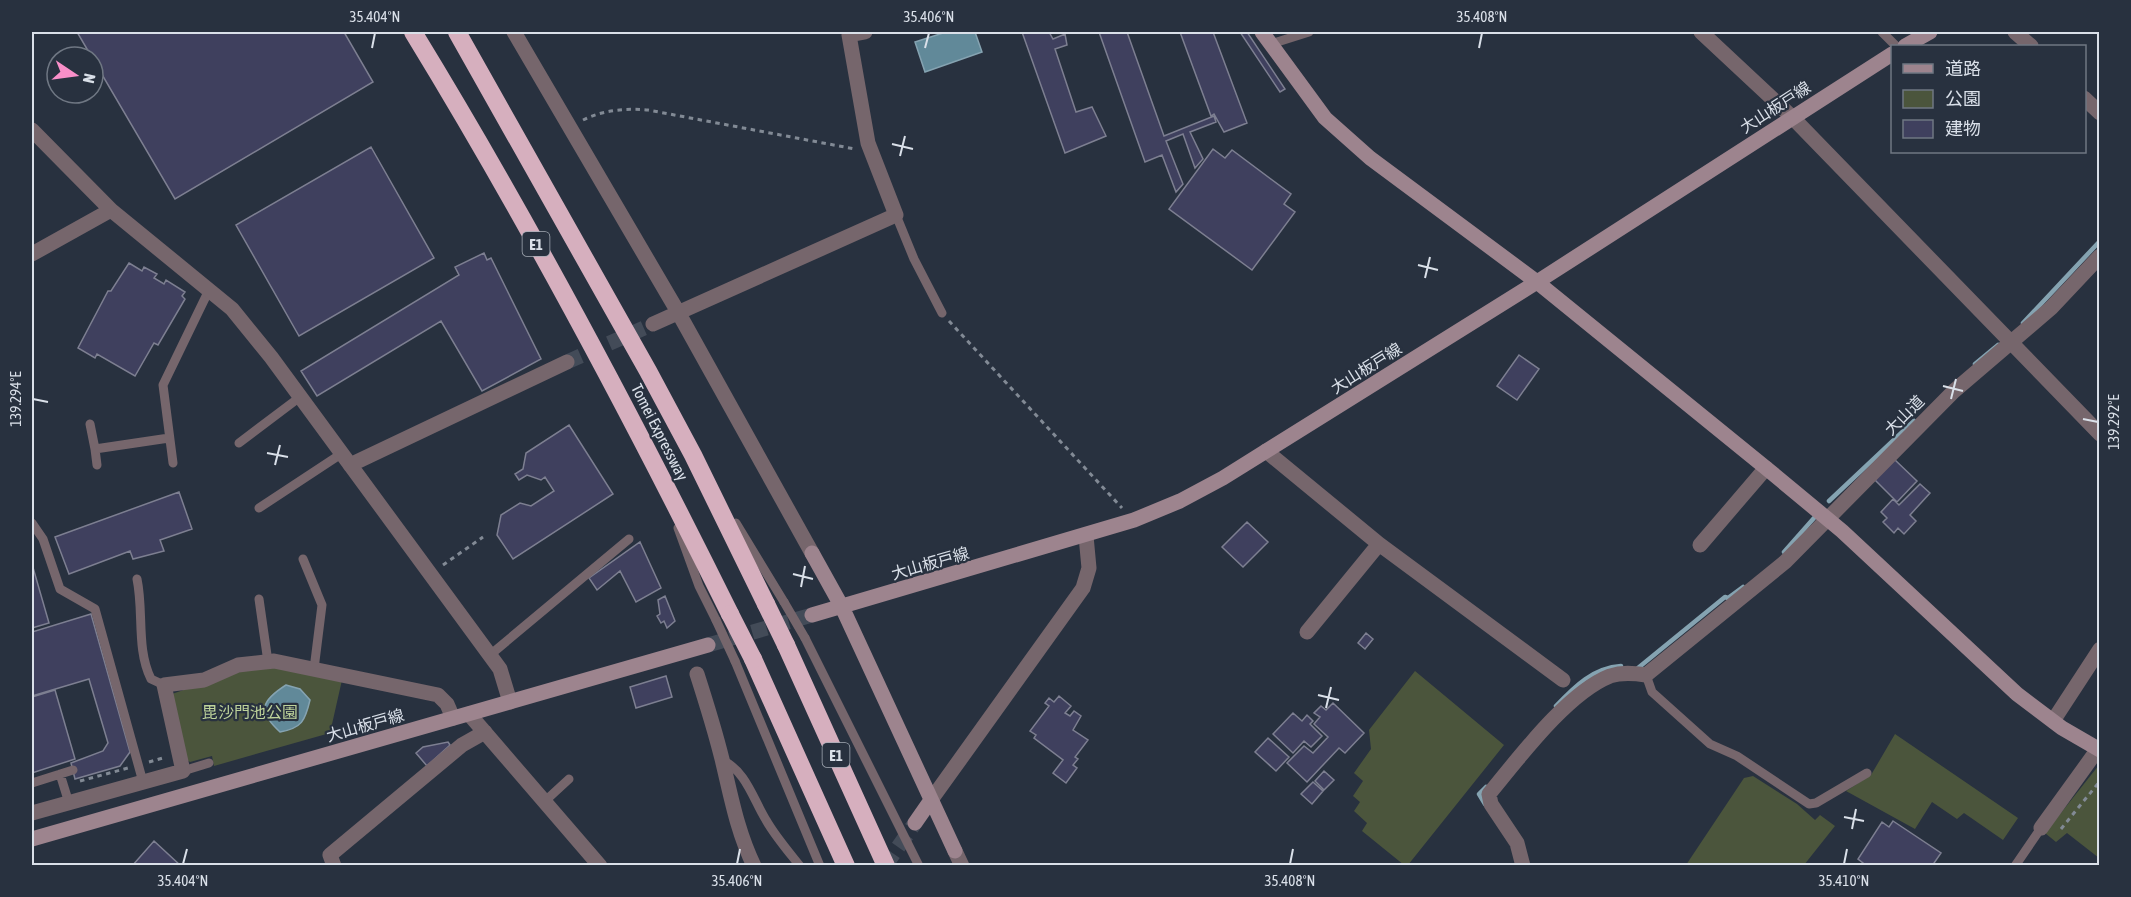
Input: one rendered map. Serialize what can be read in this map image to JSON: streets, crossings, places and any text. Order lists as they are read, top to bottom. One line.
{"streets":{"highway":["E1","Tomei Expressway"],"main road":["大山板戸線"],"street":["大山道"]},"parks":["毘沙門池公園"],"legend":["道路","公園","建物"],"north":"right","coordinates":["35.404°N","35.406°N","35.408°N","139.294°E","139.292°E","35.410°N"]}
